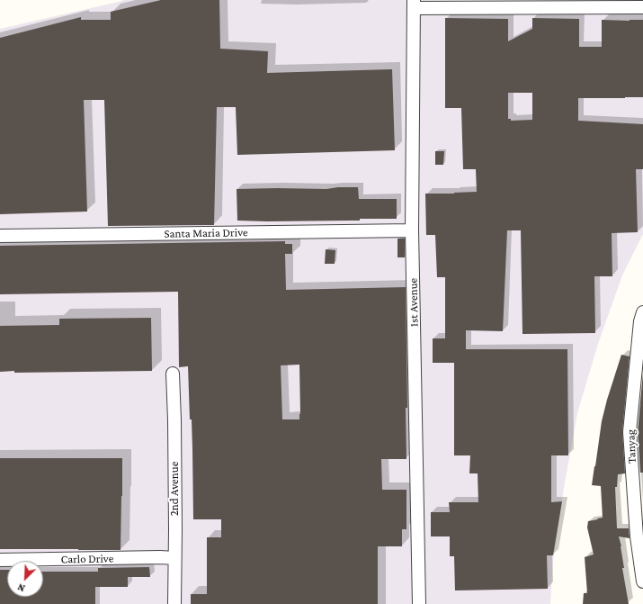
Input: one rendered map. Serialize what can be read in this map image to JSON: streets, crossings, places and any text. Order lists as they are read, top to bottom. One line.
{"streets":{"street":["Santa Maria Drive","1st Avenue","Tanyag","2nd Avenue","Carlo Drive"]},"crossings":[["Santa Maria Drive","1st Avenue"],["2nd Avenue","Carlo Drive"]],"north":"bottom left"}
